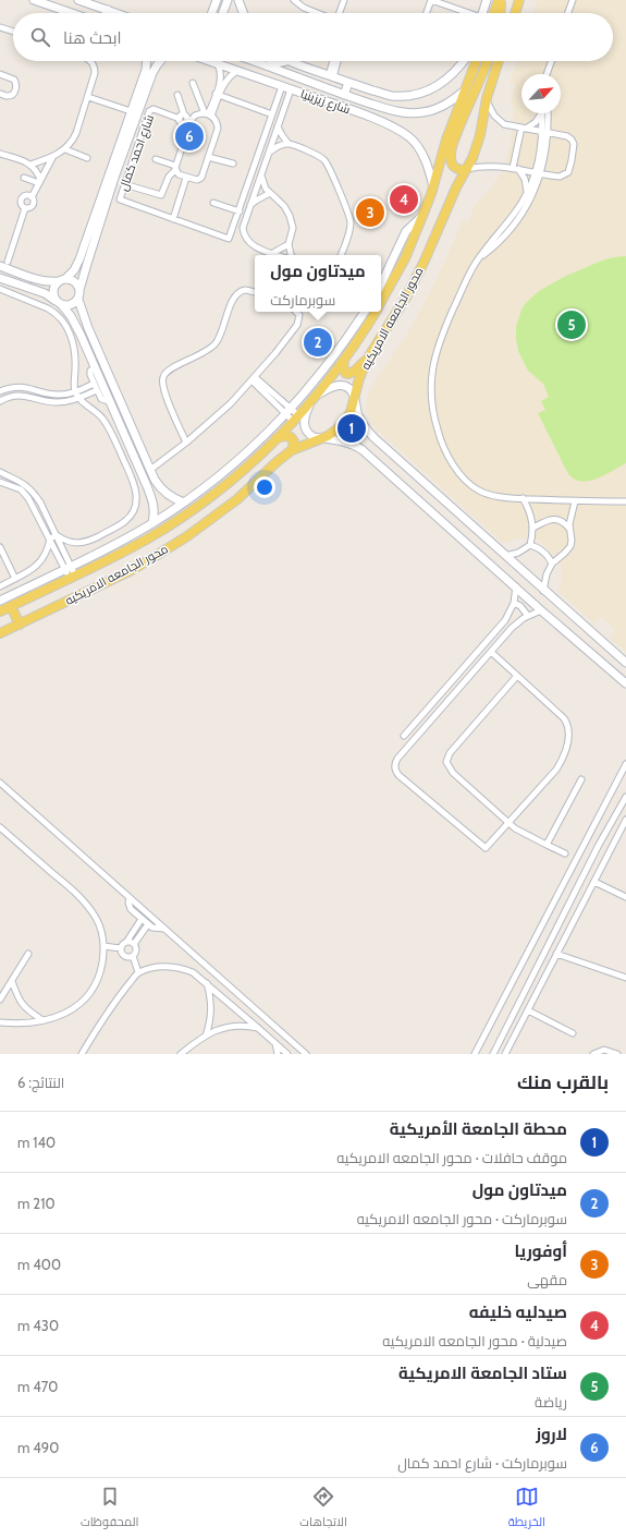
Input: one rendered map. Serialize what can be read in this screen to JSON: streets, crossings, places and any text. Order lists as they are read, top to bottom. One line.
{"streets":{"main road":["محور الجامعه الامريكيه"],"street":["شارع زيزينيا","شارع احمد كمال"]},"crossings":[["شارع زيزينيا","محور الجامعه الامريكيه"]],"north":"top right","page":{"search":"ابحث هنا","pins":["6","4","3","5","2","1"],"popup":["ميدتاون مول","سوبرماركت"],"heading":["بالقرب منك","النتائج: 6"],"list":[{"mark":"1","name":"محطة الجامعة الأمريكية","note":"موقف حافلات · محور الجامعه الامريكيه","value":"140 m"},{"mark":"2","name":"ميدتاون مول","note":"سوبرماركت · محور الجامعه الامريكيه","value":"210 m"},{"mark":"3","name":"أوفوريا","note":"مقهى","value":"400 m"},{"mark":"4","name":"صيدليه خليفه","note":"صيدلية · محور الجامعه الامريكيه","value":"430 m"},{"mark":"5","name":"ستاد الجامعة الامريكية","note":"رياضة","value":"470 m"},{"mark":"6","name":"لاروز","note":"سوبرماركت · شارع احمد كمال","value":"490 m"}],"nav":["الخريطة","الاتجاهات","المحفوظات"]}}
